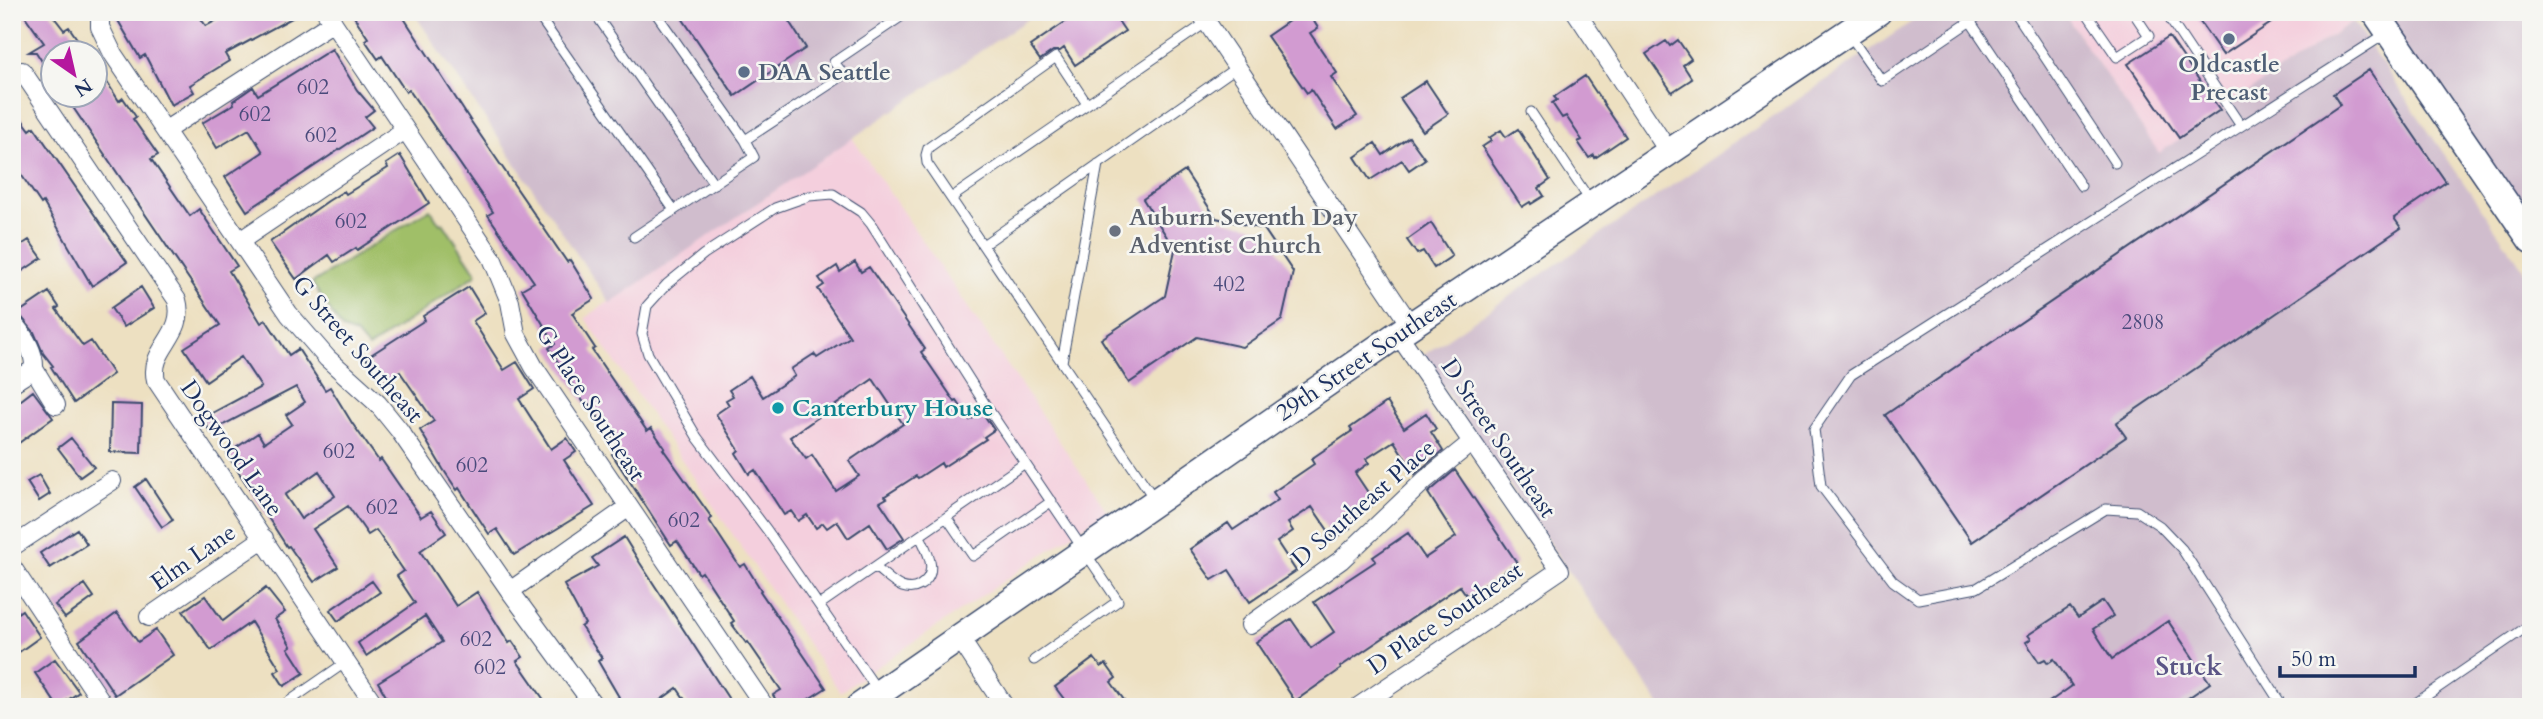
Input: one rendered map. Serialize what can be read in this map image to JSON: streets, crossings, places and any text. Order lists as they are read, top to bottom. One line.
{"streets":{"street":["G Street Southeast","29th Street Southeast","G Place Southeast","D Street Southeast","Dogwood Lane","D Southeast Place","Elm Lane","D Place Southeast"]},"crossings":[["29th Street Southeast","D Street Southeast"],["D Street Southeast","D Southeast Place"],["D Street Southeast","D Place Southeast"],["Dogwood Lane","Elm Lane"]],"districts":["Stuck"],"places":["Oldcastle Precast","DAA Seattle","Auburn Seventh Day Adventist Church","Canterbury House"],"house_numbers":["602","602","602","602","402","2808","602","602","602","602","602","602"],"scale_bar":"50 m","north":"bottom right"}
